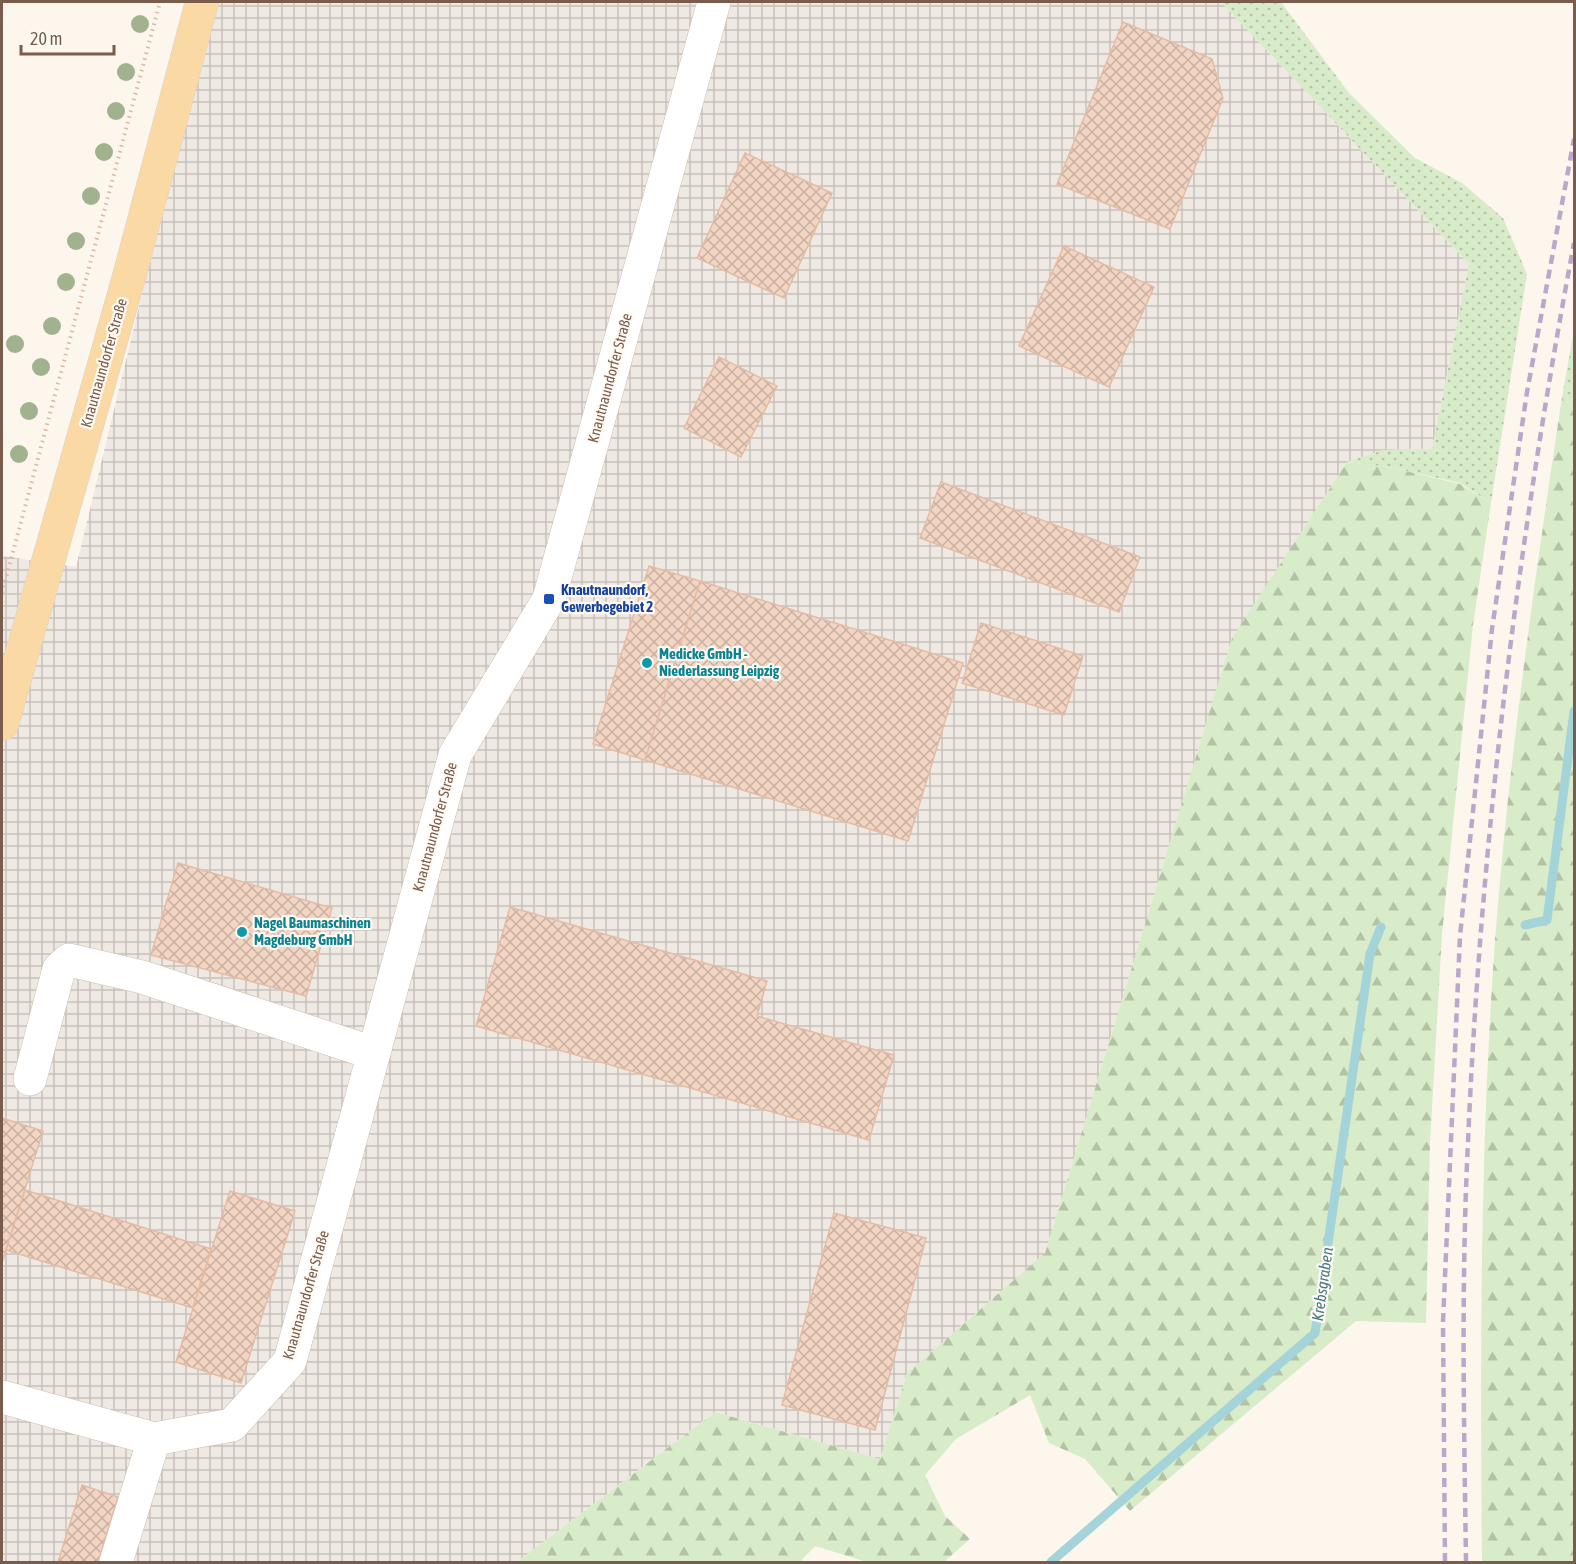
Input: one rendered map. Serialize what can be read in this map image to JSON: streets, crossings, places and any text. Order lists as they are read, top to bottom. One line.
{"streets":{"main road":["Knautnaundorfer Straße"]},"water":["Krebsgraben"],"places":{"transit":["Knautnaundorf, Gewerbegebiet 2"],"other":["Medicke GmbH - Niederlassung Leipzig","Nagel Baumaschinen Magdeburg GmbH"]},"scale_bar":"20 m"}
